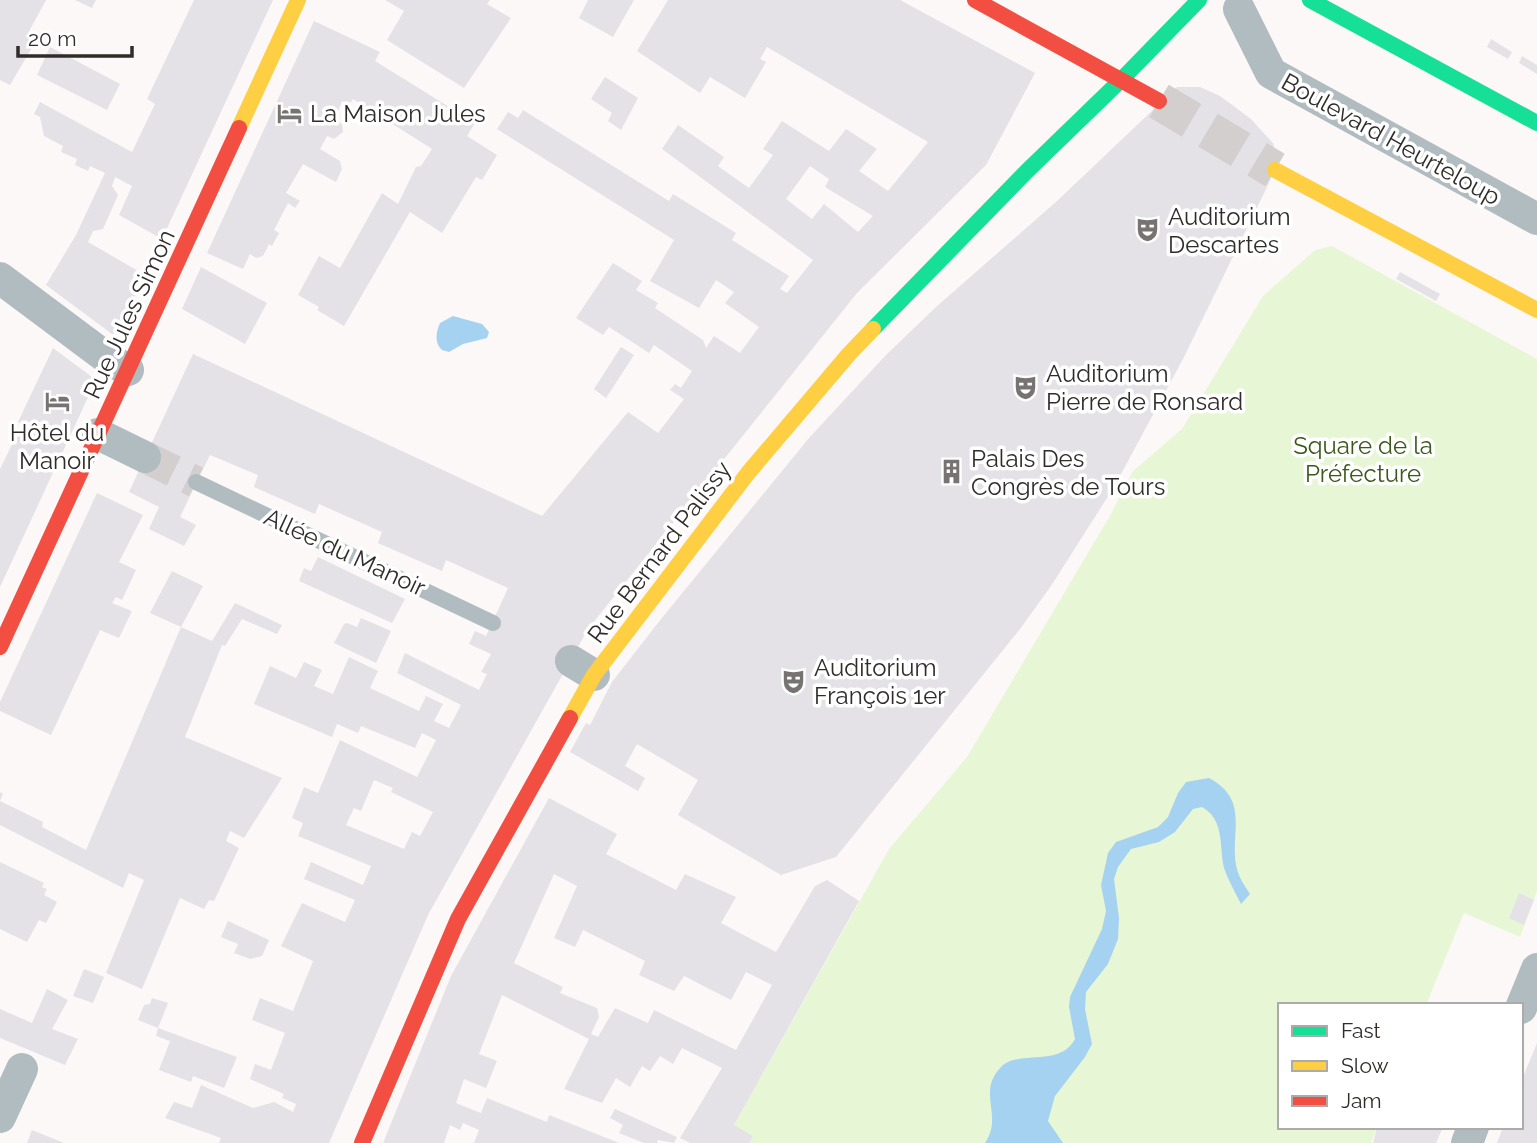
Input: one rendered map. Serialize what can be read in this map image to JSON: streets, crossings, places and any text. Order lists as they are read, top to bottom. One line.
{"streets":{"street":["Boulevard Heurteloup","Rue Jules Simon","Rue Bernard Palissy"],"lane":["Allée du Manoir"]},"parks":["Square de la Préfecture"],"places":{"hotel":["La Maison Jules","Hôtel du Manoir"],"theatre":["Auditorium Descartes","Auditorium Pierre de Ronsard","Auditorium François 1er"],"building":["Palais Des Congrès de Tours"]},"legend":["Fast","Slow","Jam"],"scale_bar":"20 m"}
